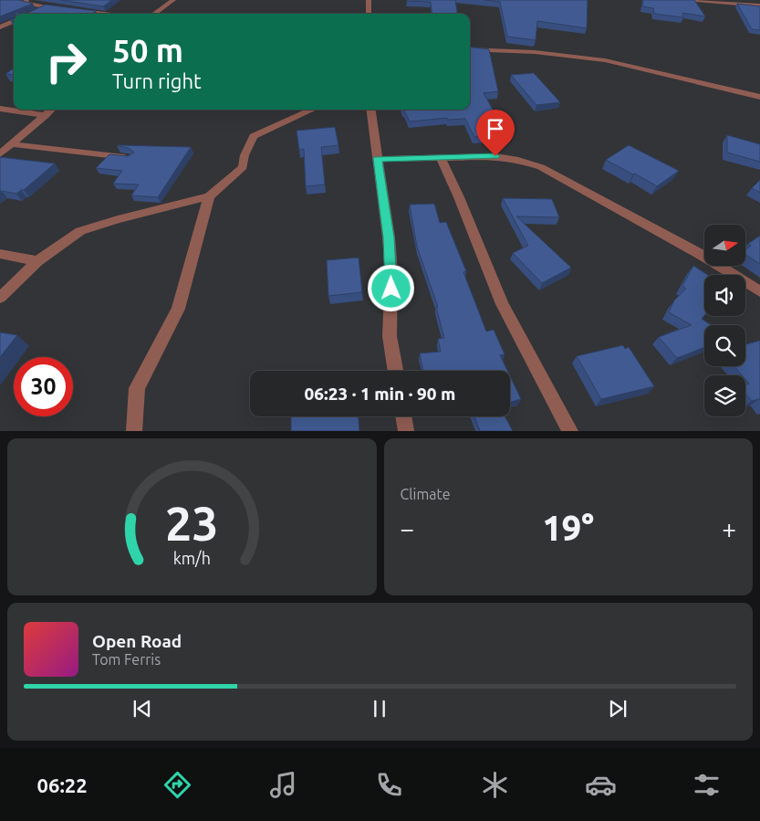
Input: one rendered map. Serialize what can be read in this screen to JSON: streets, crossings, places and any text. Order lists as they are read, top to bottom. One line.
{"north":"right","page":{"turn":["50 m","Turn right"],"limit":"30","trip":"06:23 · 1 min · 90 m","tile":"Climate","heat":["−","19°","+"],"song":["Open Road","Tom Ferris"],"tabs":"06:22","gauge":["23","km/h"]}}
